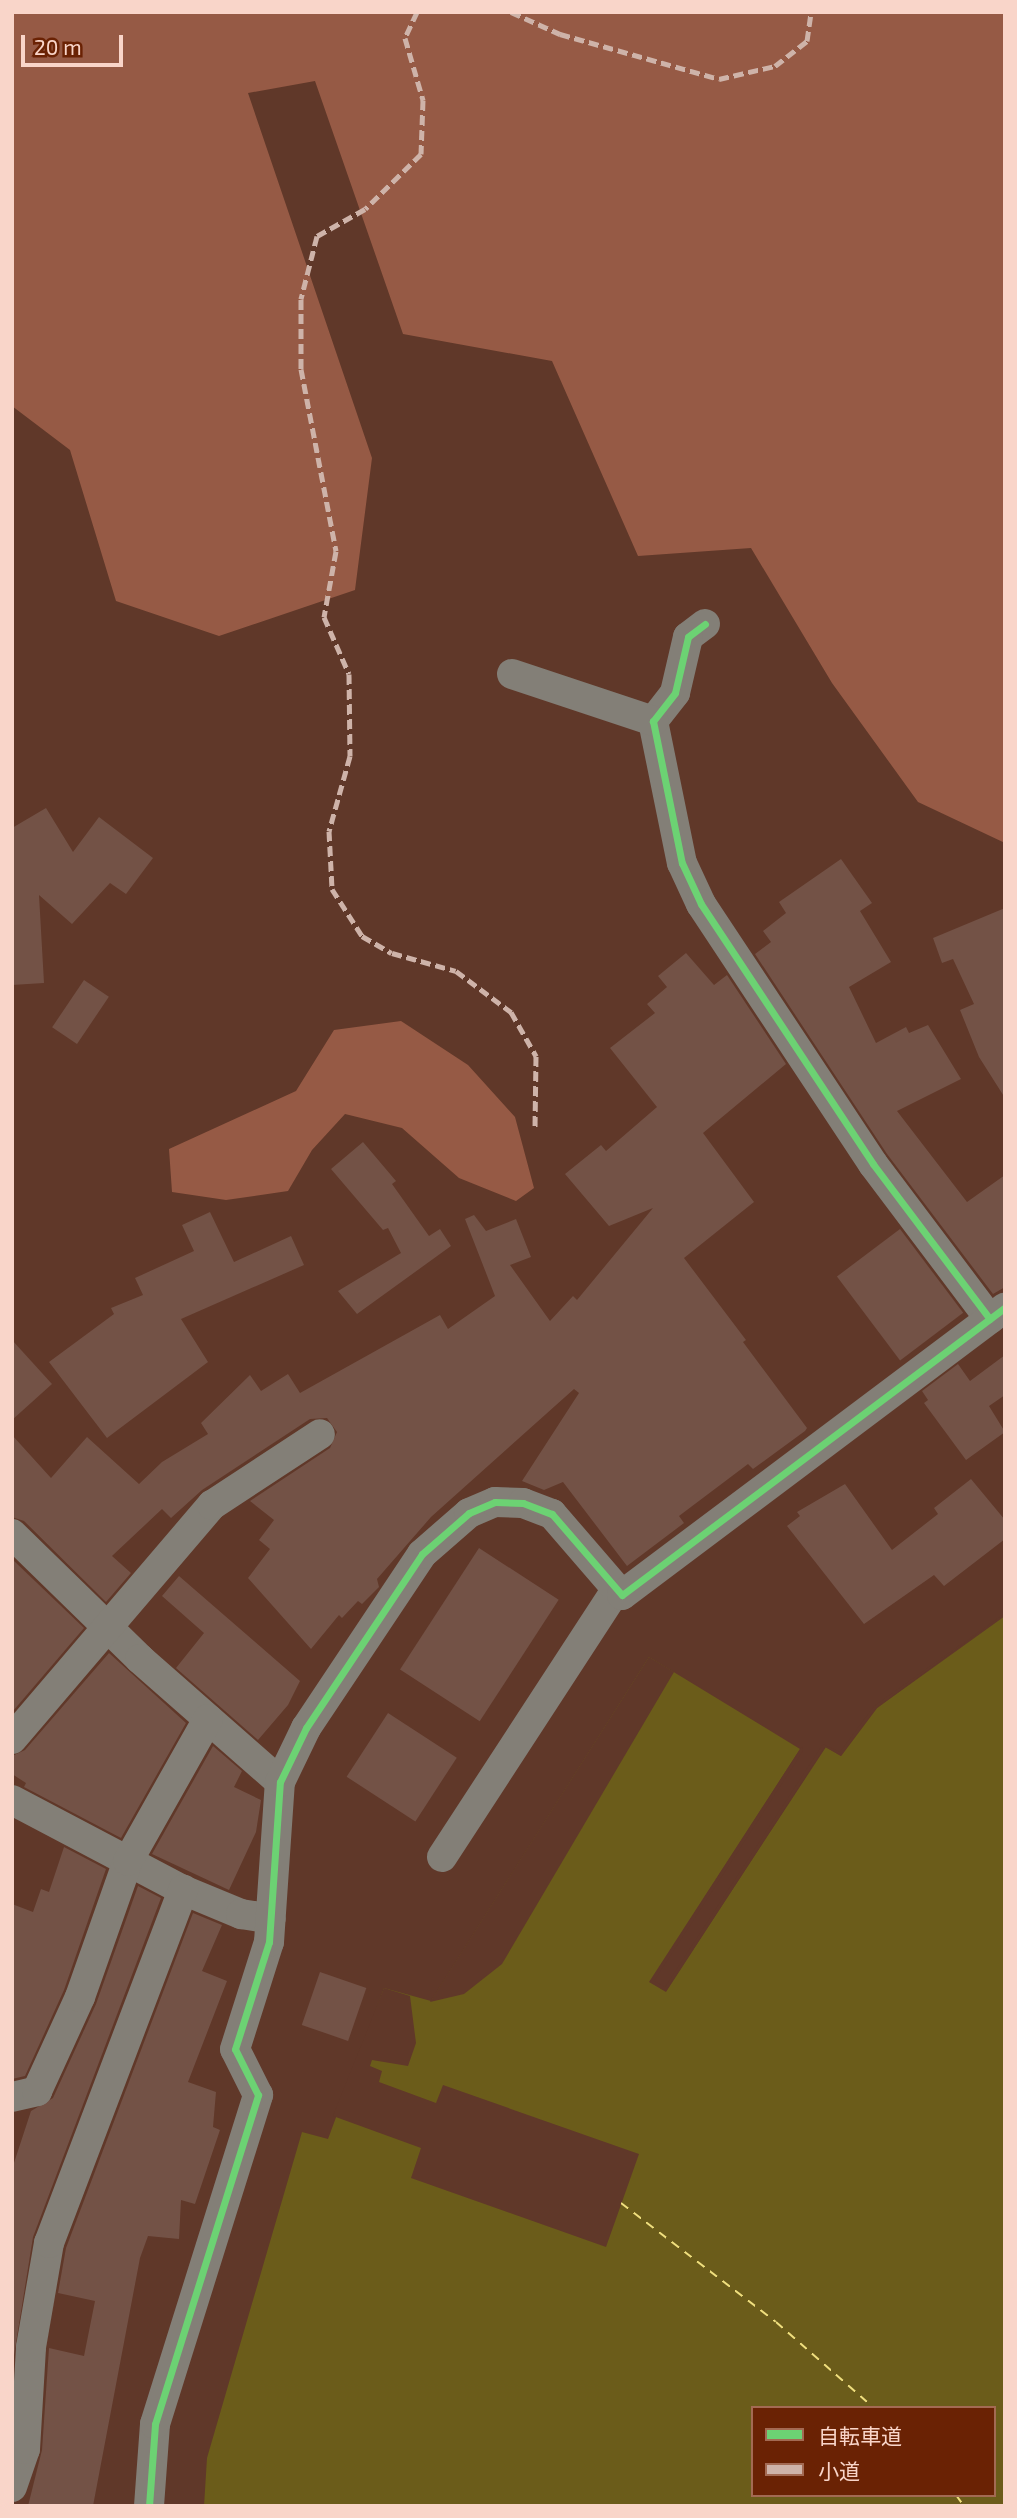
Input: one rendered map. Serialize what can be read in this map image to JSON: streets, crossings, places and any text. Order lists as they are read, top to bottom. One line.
{"legend":["自転車道","小道"],"scale_bar":"20 m"}
